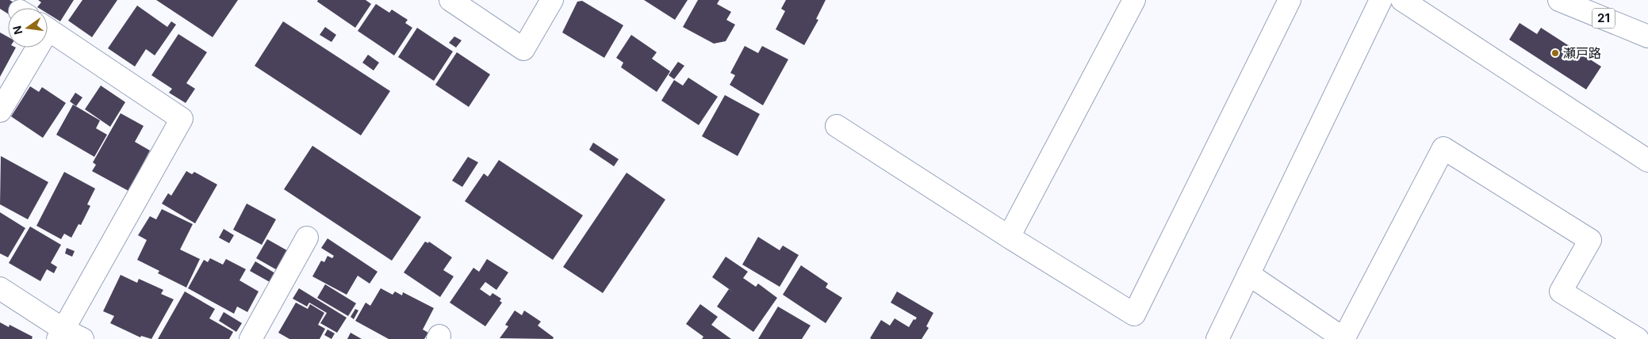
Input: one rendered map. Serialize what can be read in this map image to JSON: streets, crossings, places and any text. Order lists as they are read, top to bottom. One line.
{"streets":{"street":["21"]},"places":["瀬戸路"],"north":"left"}
